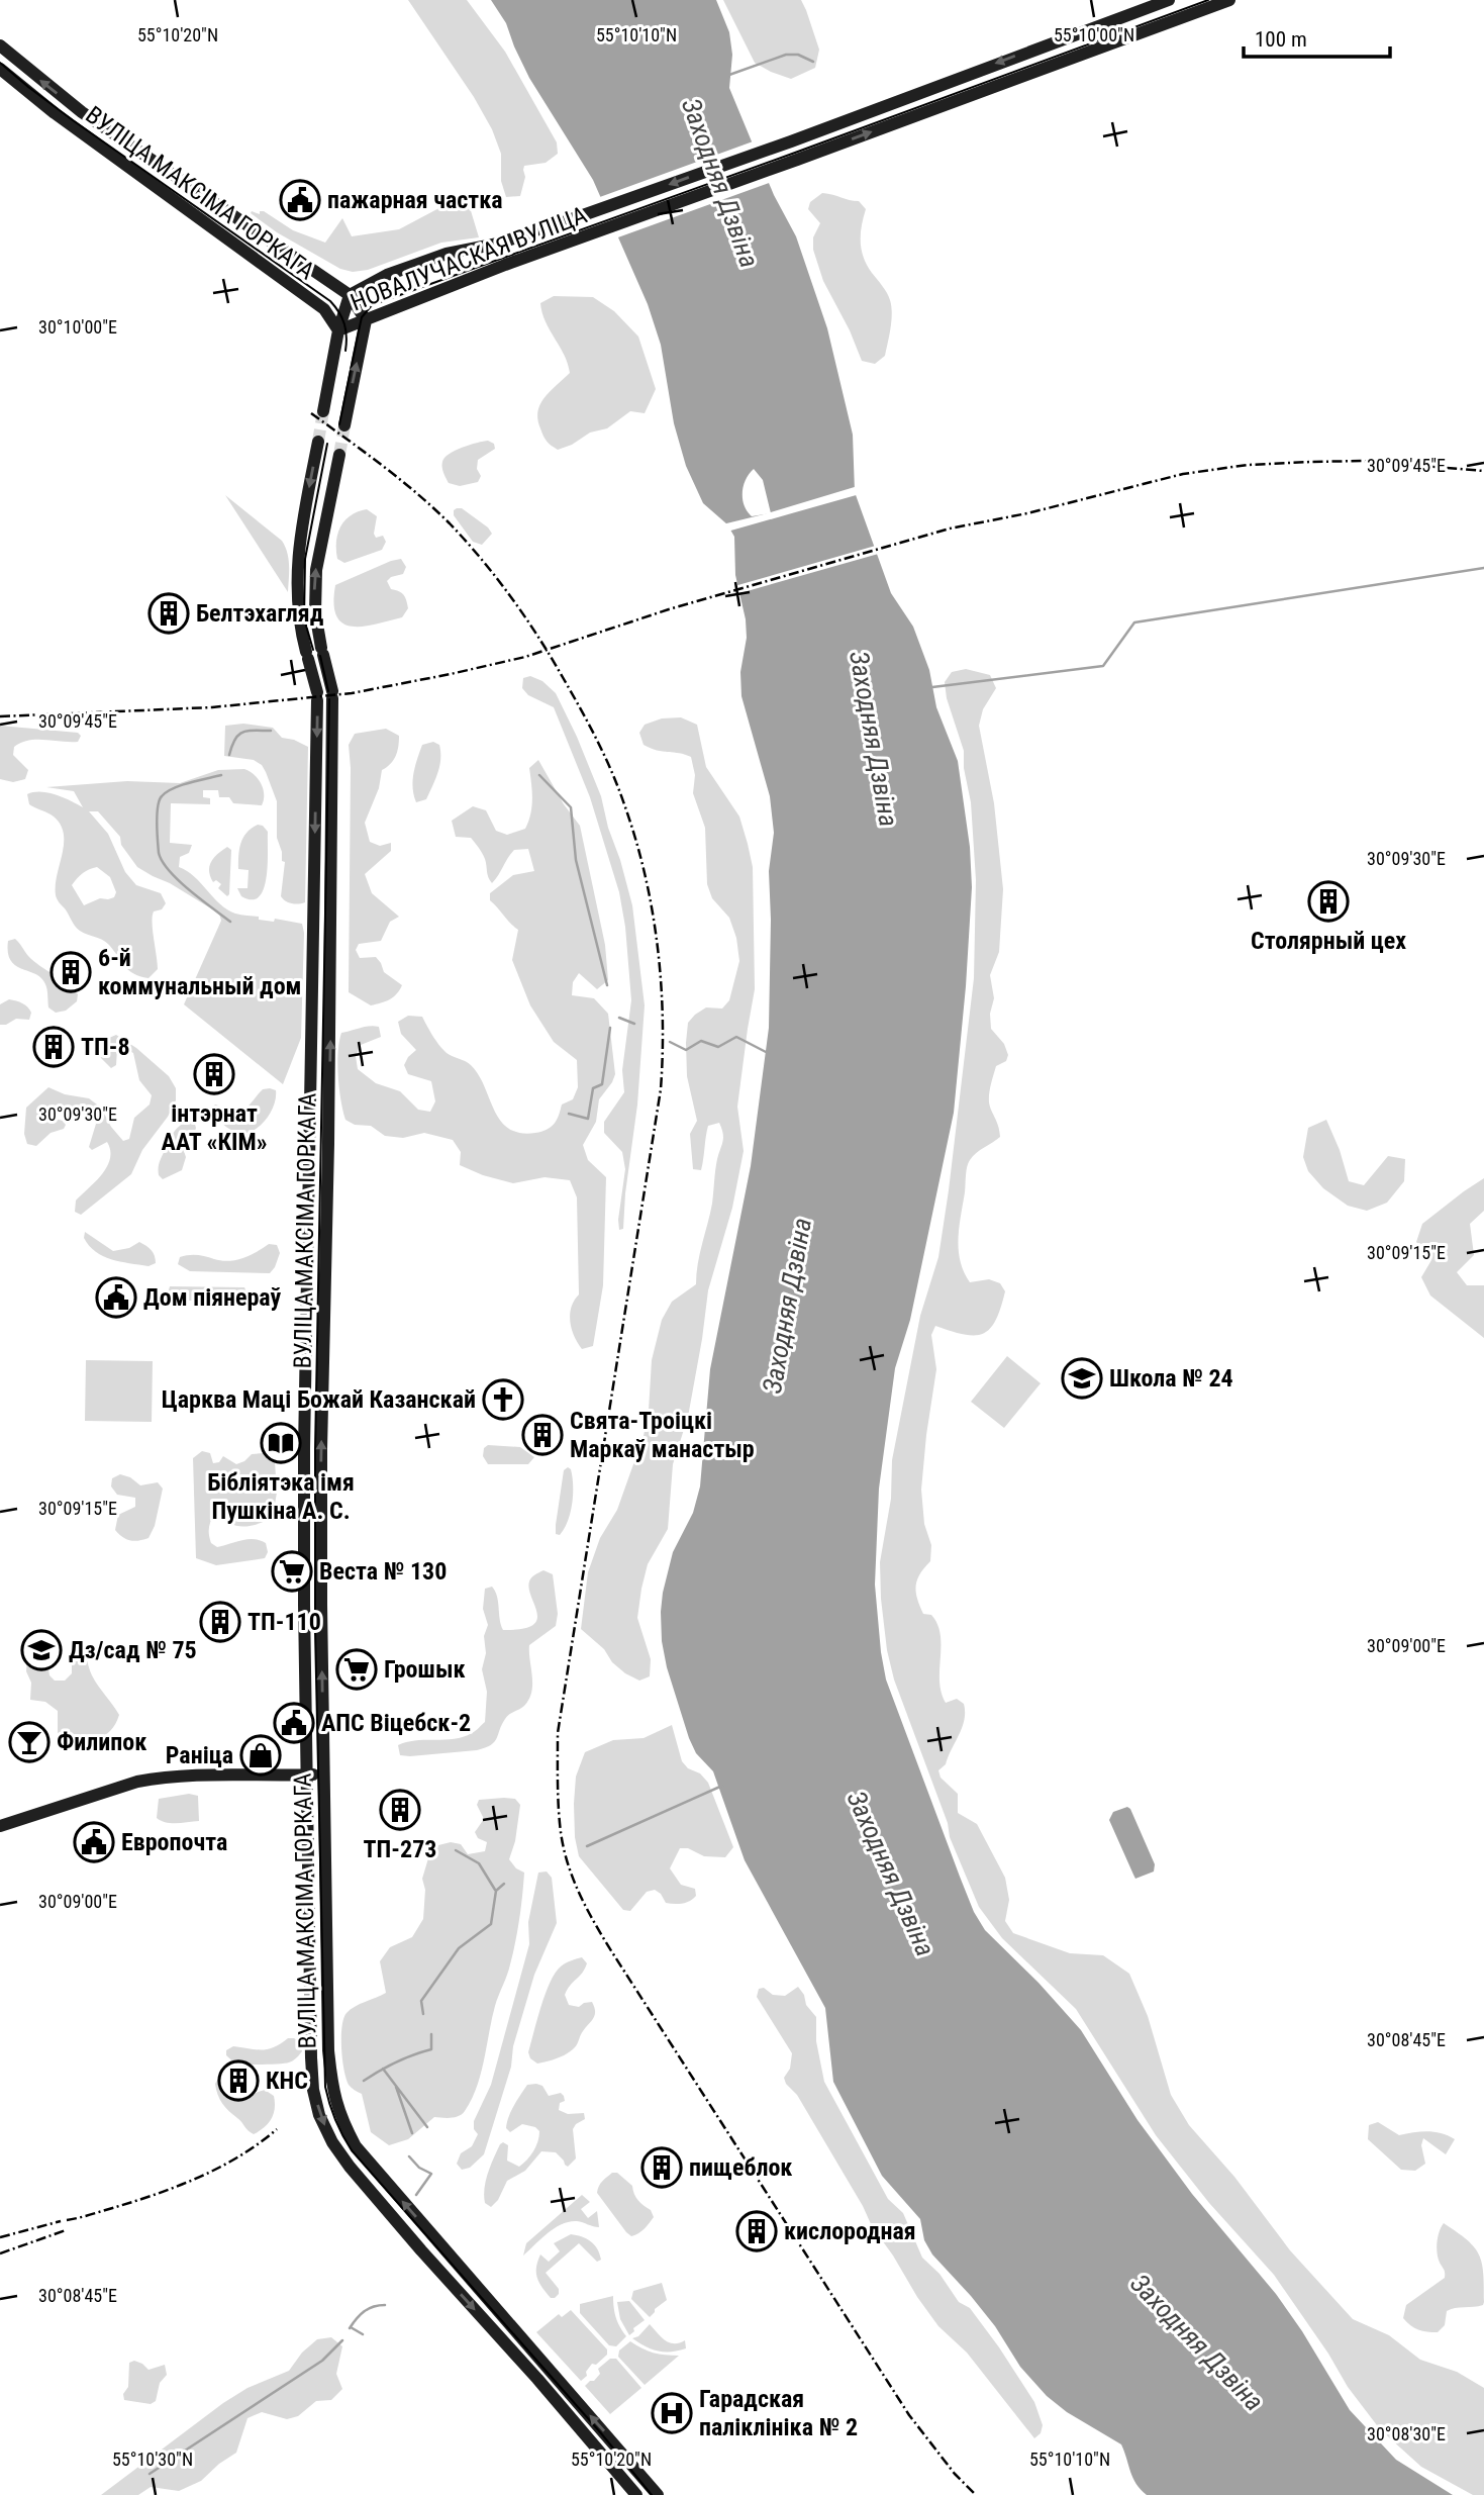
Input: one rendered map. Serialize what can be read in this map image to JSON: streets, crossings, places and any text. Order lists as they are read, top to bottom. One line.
{"streets":{"main road":["ВУЛІЦА МАКСІМА ГОРКАГА","НОВАЛУЧАСКАЯ ВУЛІЦА"]},"crossings":[["ВУЛІЦА МАКСІМА ГОРКАГА","НОВАЛУЧАСКАЯ ВУЛІЦА"]],"water":["Заходняя Дзвіна"],"places":{"public building":["пажарная частка","Дом піянераў","АПС Віцебск-2","Европочта"],"building":["Белтэхагляд","Столярный цех","6-й коммунальный дом","ТП-8","інтэрнат ААТ «КІМ»","Свята-Троіцкі Маркаў манастыр","ТП-110","ТП-273","КНС","пищеблок","кислородная"],"school or university":["Школа № 24","Дз/сад № 75"],"church":["Царква Маці Божай Казанскай"],"library":["Бібліятэка імя Пушкіна А. С."],"supermarket":["Веста № 130","Грошык"],"bar":["Филипок"],"shop":["Раніца"],"hospital":["Гарадская паліклініка № 2"]},"scale_bar":"100 m","coordinates":["55°10'20\"N","55°10'10\"N","55°10'00\"N","30°10'00\"E","30°09'45\"E","30°09'30\"E","30°09'15\"E","30°09'00\"E","30°08'45\"E","30°08'30\"E","55°10'30\"N"]}
